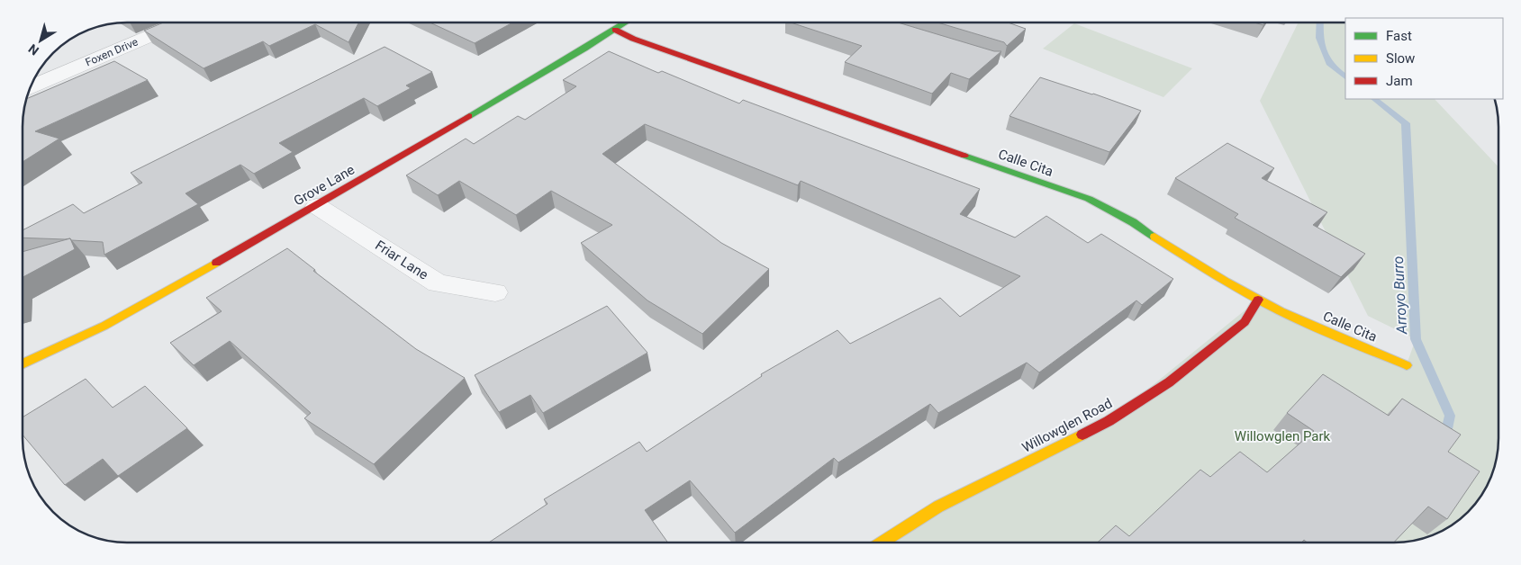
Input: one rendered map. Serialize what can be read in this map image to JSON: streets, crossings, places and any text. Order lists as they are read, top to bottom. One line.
{"streets":{"street":["Foxen Drive","Calle Cita","Grove Lane","Friar Lane","Willowglen Road"]},"crossings":[["Calle Cita","Grove Lane"],["Calle Cita","Willowglen Road"],["Grove Lane","Friar Lane"]],"water":["Arroyo Burro"],"parks":["Willowglen Park"],"legend":["Fast","Slow","Jam"],"north":"bottom left"}
